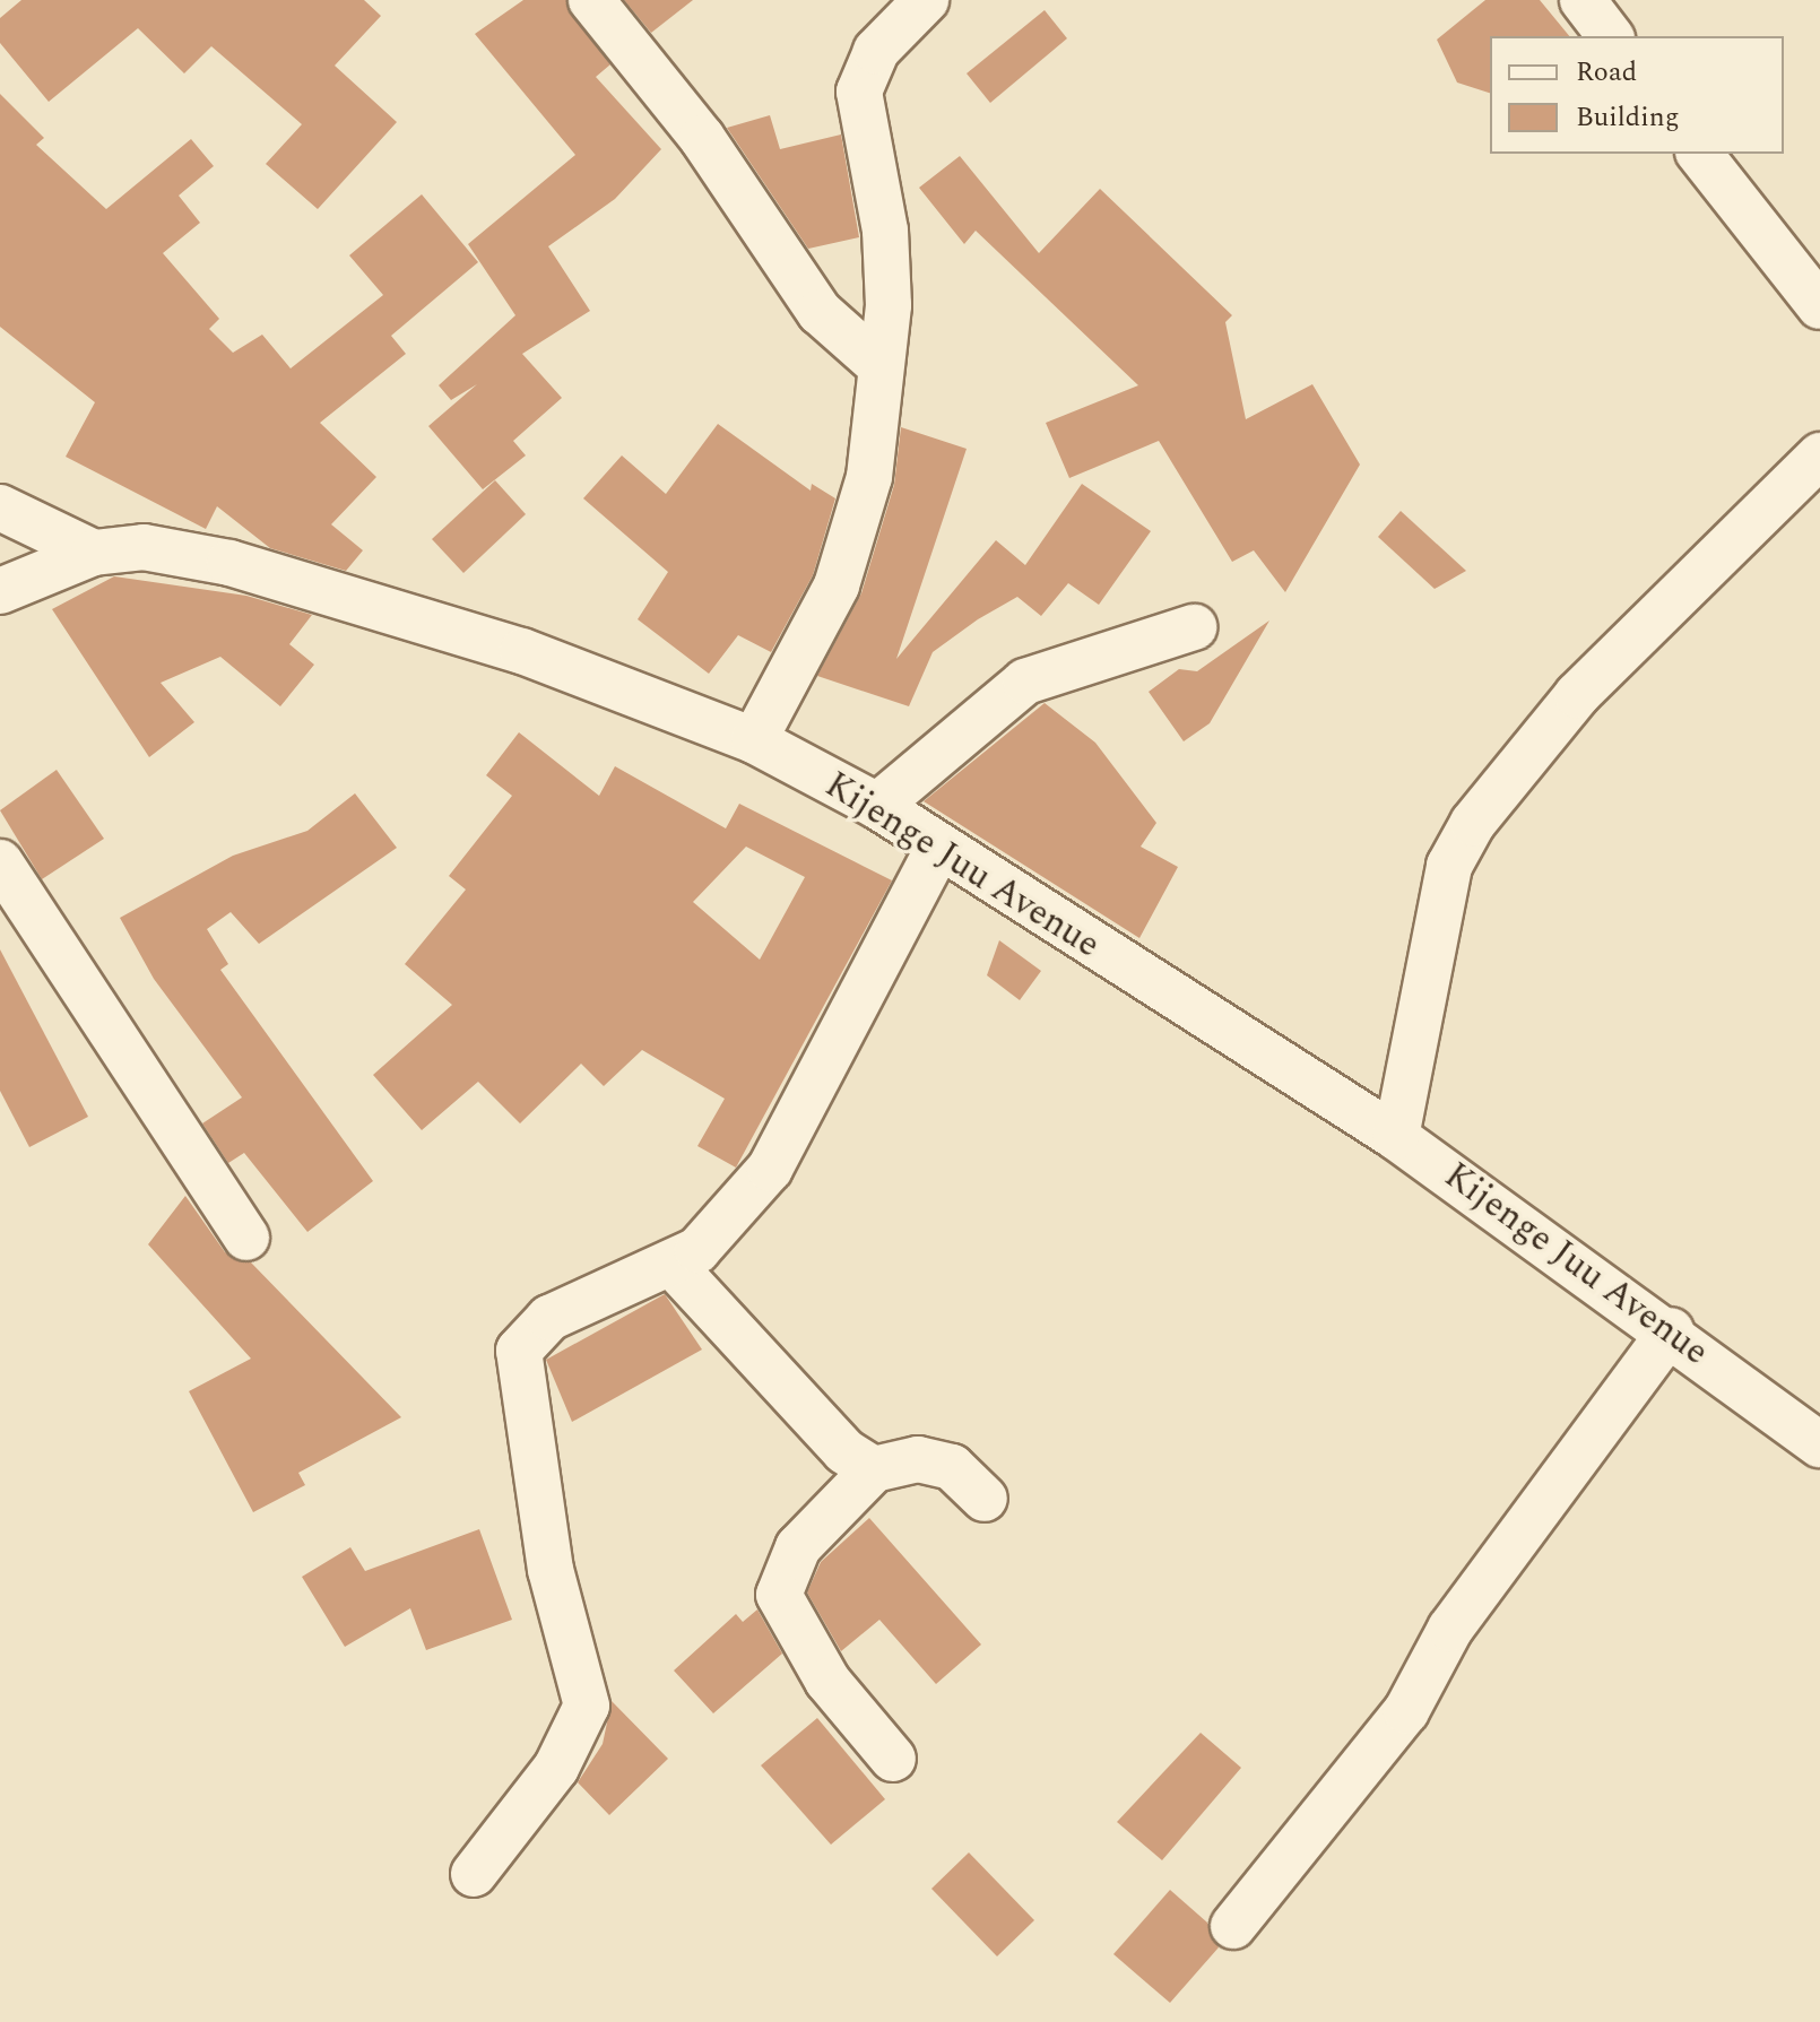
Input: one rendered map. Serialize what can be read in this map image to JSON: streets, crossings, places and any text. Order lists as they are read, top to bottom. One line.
{"streets":{"street":["Kijenge Juu Avenue"]},"legend":["Road","Building"]}
